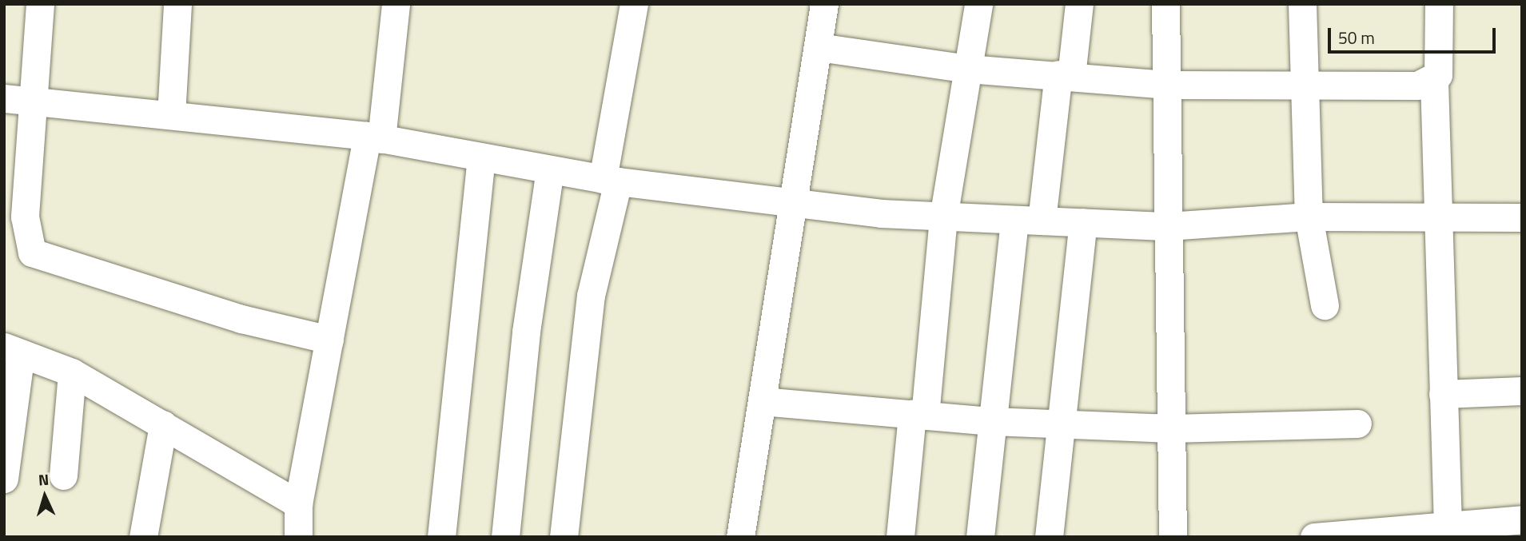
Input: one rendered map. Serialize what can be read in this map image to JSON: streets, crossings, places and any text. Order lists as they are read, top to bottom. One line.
{"scale_bar":"50 m","north":"top"}
